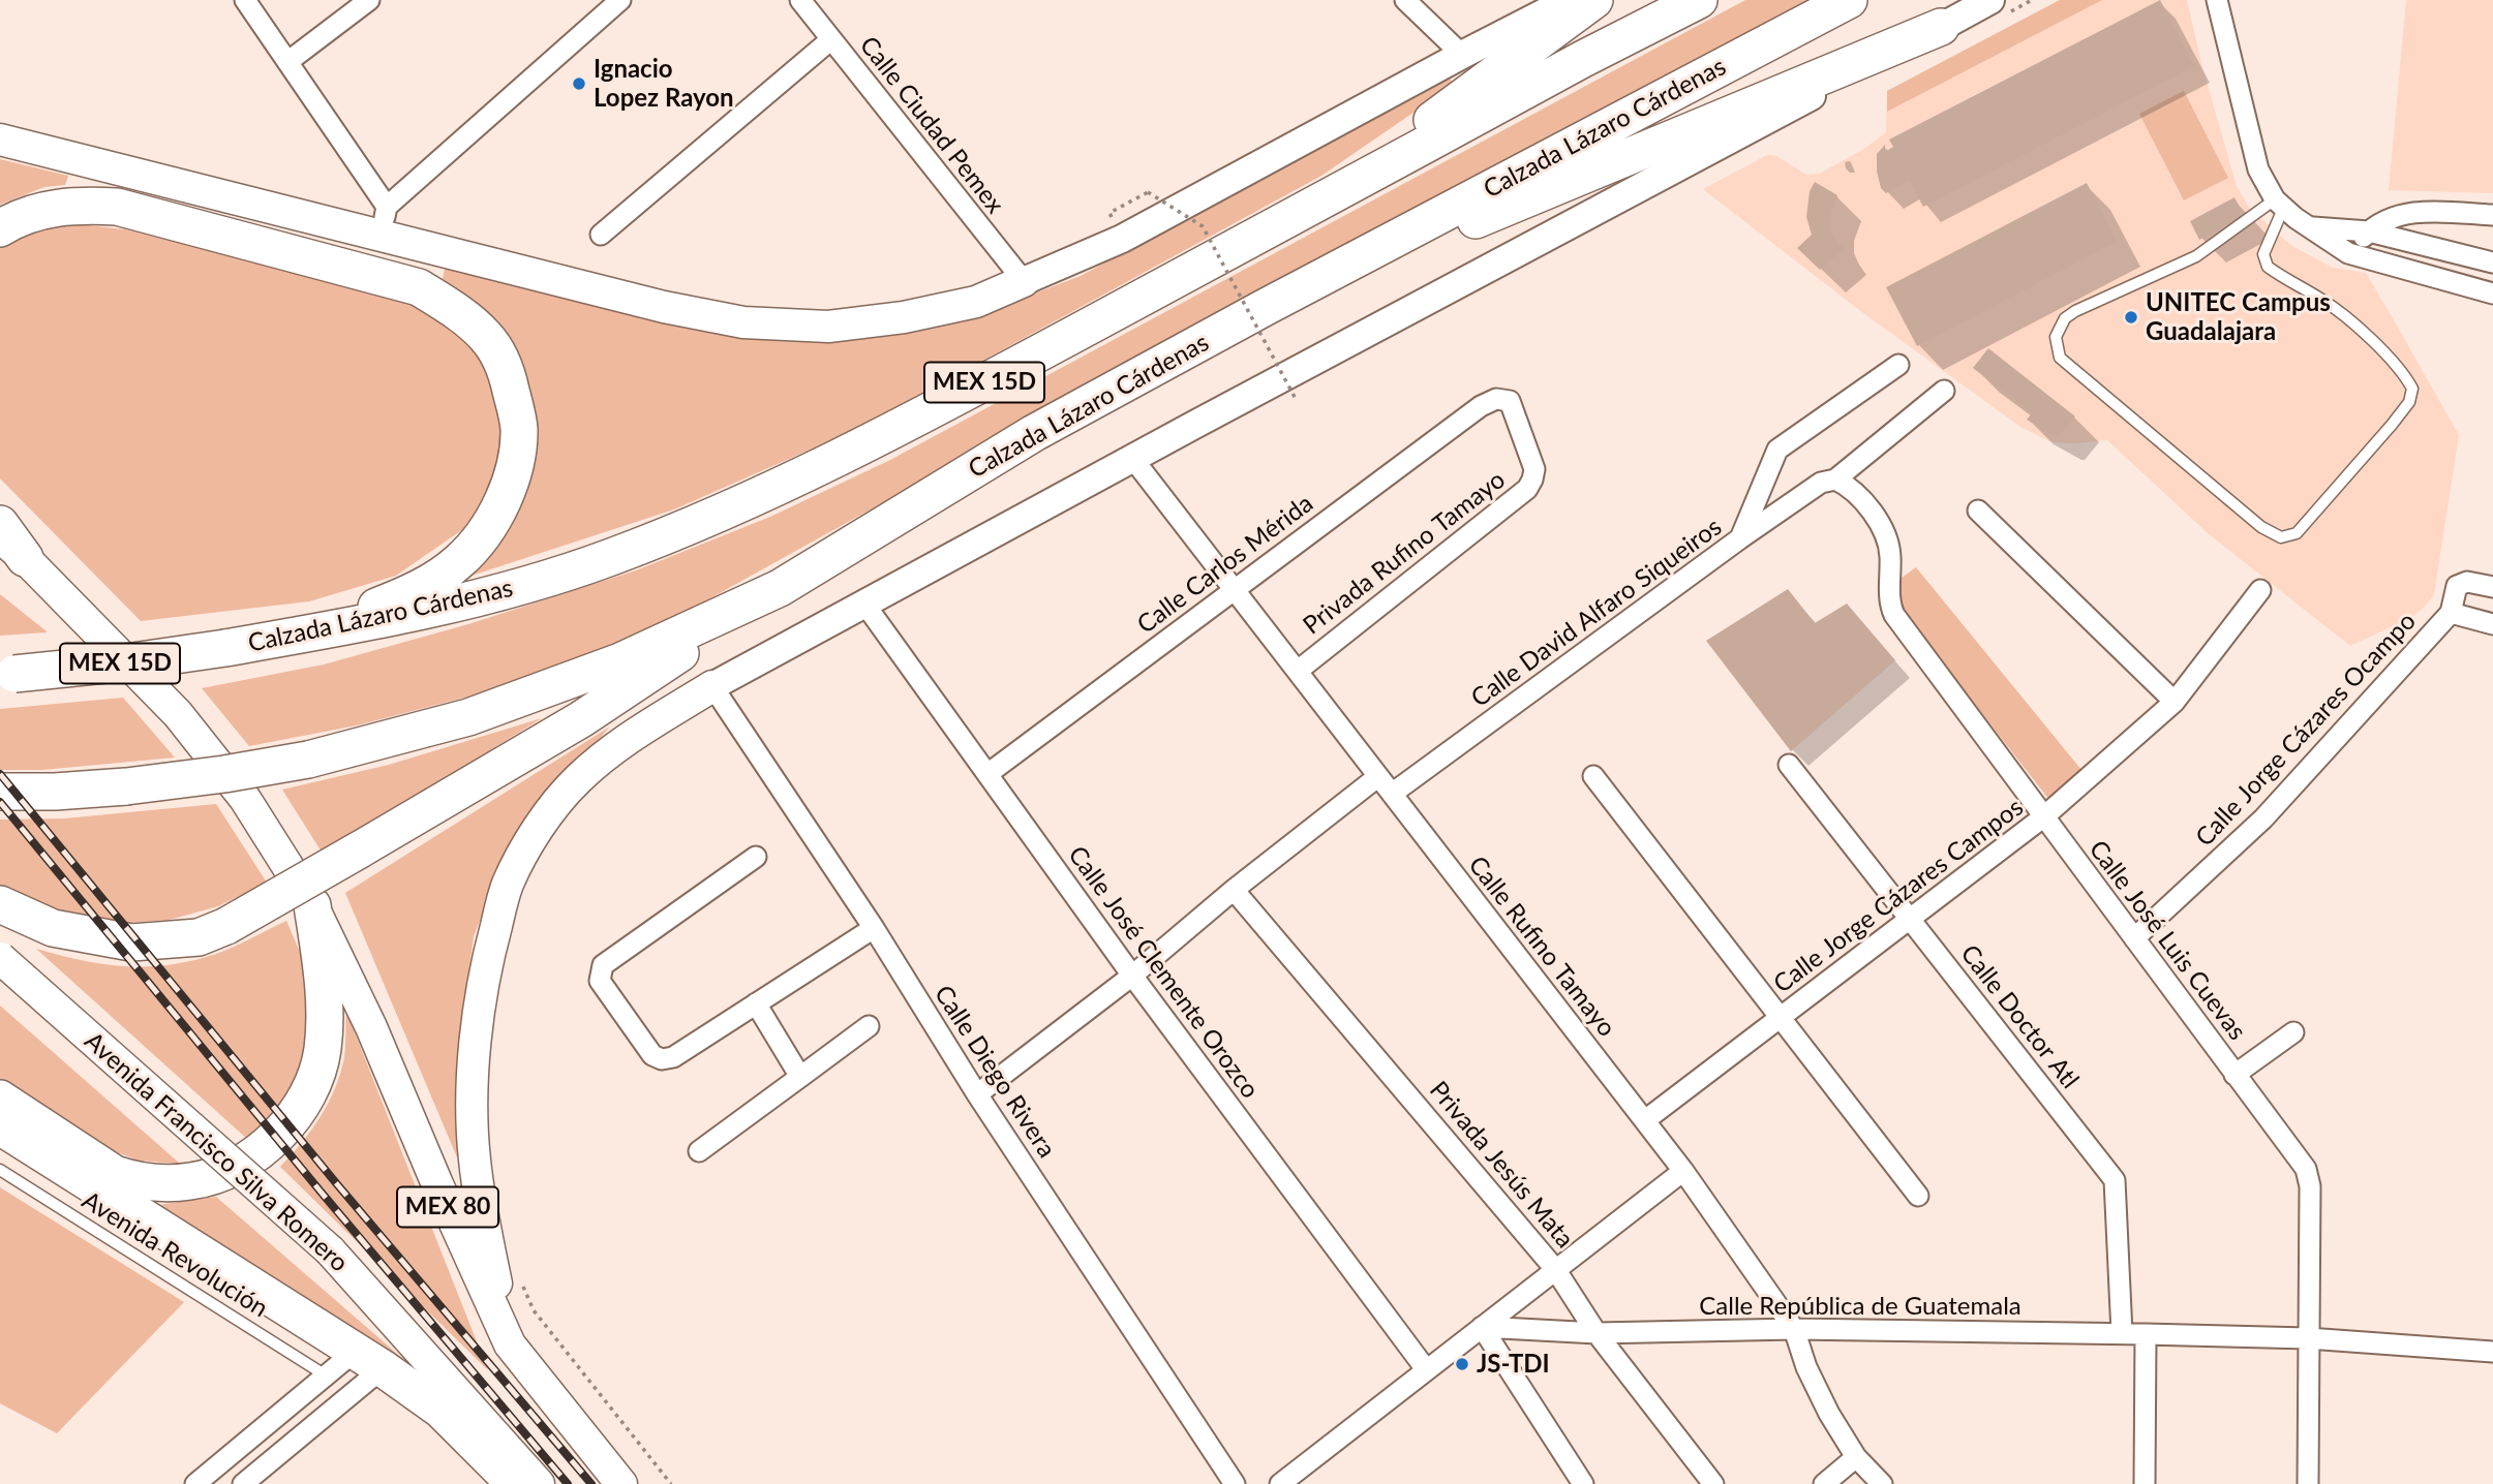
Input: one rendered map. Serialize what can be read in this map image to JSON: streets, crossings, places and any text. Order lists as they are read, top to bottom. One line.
{"streets":{"highway":["Calzada Lázaro Cárdenas","MEX 15D"],"main road":["Avenida Francisco Silva Romero","MEX 80"],"street":["Calle Ciudad Pemex","Privada Rufino Tamayo","Calle Carlos Mérida","Calle David Alfaro Siqueiros","Calle Jorge Cázares Ocampo","Calle Jorge Cázares Campos","Calle José Luis Cuevas","Calle Rufino Tamayo","Calle José Clemente Orozco","Calle Doctor Atl","Calle Diego Rivera","Privada Jesús Mata","Calle República de Guatemala"],"lane":["Avenida Revolución"]},"crossings":[["Privada Rufino Tamayo","Calle Carlos Mérida"],["Privada Rufino Tamayo","Calle Rufino Tamayo"],["Calle Carlos Mérida","Calle Rufino Tamayo"],["Calle Carlos Mérida","Calle José Clemente Orozco"],["Calle David Alfaro Siqueiros","Calle José Luis Cuevas"],["Calle David Alfaro Siqueiros","Calle Rufino Tamayo"],["Calle Jorge Cázares Ocampo","Calle José Luis Cuevas"],["Calle Jorge Cázares Campos","Calle José Luis Cuevas"],["Calle Jorge Cázares Campos","Calle Rufino Tamayo"],["Calle Jorge Cázares Campos","Calle Doctor Atl"],["Calle José Luis Cuevas","Calle República de Guatemala"],["Calle Rufino Tamayo","Calle República de Guatemala"],["Calle Doctor Atl","Calle República de Guatemala"],["Privada Jesús Mata","Calle República de Guatemala"]],"places":["Ignacio Lopez Rayon","UNITEC Campus Guadalajara","JS-TDI"]}
